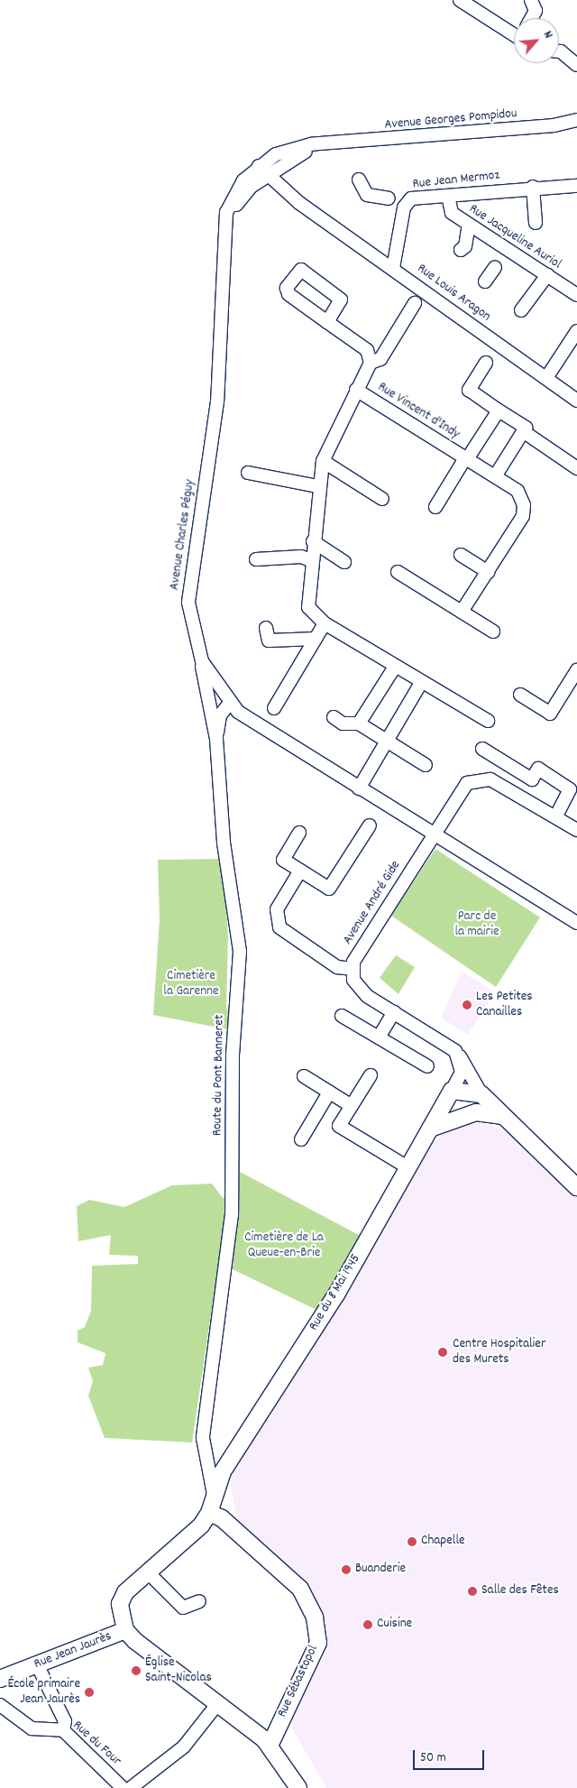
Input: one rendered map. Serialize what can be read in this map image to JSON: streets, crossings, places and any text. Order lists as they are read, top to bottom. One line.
{"streets":{"main road":["Rue du 8 Mai 1945","Rue Jean Jaurès","Rue Sébastopol"],"street":["Avenue Georges Pompidou","Rue Jean Mermoz","Rue Jacqueline Auriol","Rue Louis Aragon","Rue Vincent d'Indy","Avenue Charles Péguy","Avenue André Gide","Route du Pont Banneret","Rue du Four"]},"crossings":[["Avenue Georges Pompidou","Rue Louis Aragon"],["Avenue Georges Pompidou","Avenue Charles Péguy"],["Rue Jean Mermoz","Rue Jacqueline Auriol"],["Rue Jean Mermoz","Rue Louis Aragon"],["Rue Louis Aragon","Avenue Charles Péguy"],["Avenue Charles Péguy","Avenue André Gide"],["Avenue Charles Péguy","Route du Pont Banneret"],["Route du Pont Banneret","Rue du 8 Mai 1945"],["Route du Pont Banneret","Rue Jean Jaurès"],["Route du Pont Banneret","Rue Sébastopol"],["Rue du 8 Mai 1945","Rue Jean Jaurès"],["Rue du 8 Mai 1945","Rue Sébastopol"],["Rue Jean Jaurès","Rue Sébastopol"]],"parks":["Parc de la mairie","Cimetière la Garenne","Cimetière de La Queue-en-Brie"],"places":["Les Petites Canailles","Centre Hospitalier des Murets","Chapelle","Buanderie","Salle des Fêtes","Cuisine","Église Saint-Nicolas","École primaire Jean Jaurès"],"scale_bar":"50 m","north":"top right"}
